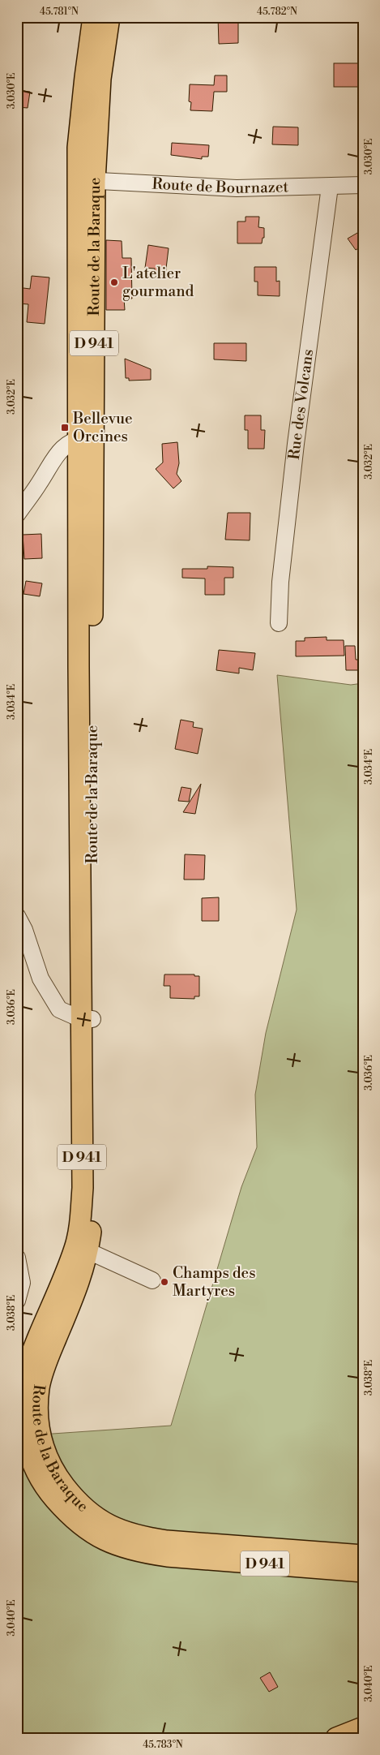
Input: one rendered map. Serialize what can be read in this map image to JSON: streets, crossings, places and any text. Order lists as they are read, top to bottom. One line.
{"streets":{"main road":["Route de la Baraque","D 941"],"street":["Route de Bournazet","Rue des Volcans"]},"crossings":[["Route de Bournazet","Route de la Baraque"],["Route de Bournazet","Rue des Volcans"],["Route de la Baraque","D 941"]],"places":{"other":["L'atelier gourmand","Champs des Martyres"],"transit":["Bellevue Orcines"]},"coordinates":["45.781°N","45.782°N","3.030°E","3.032°E","3.034°E","3.036°E","3.038°E","3.040°E","45.783°N"]}
